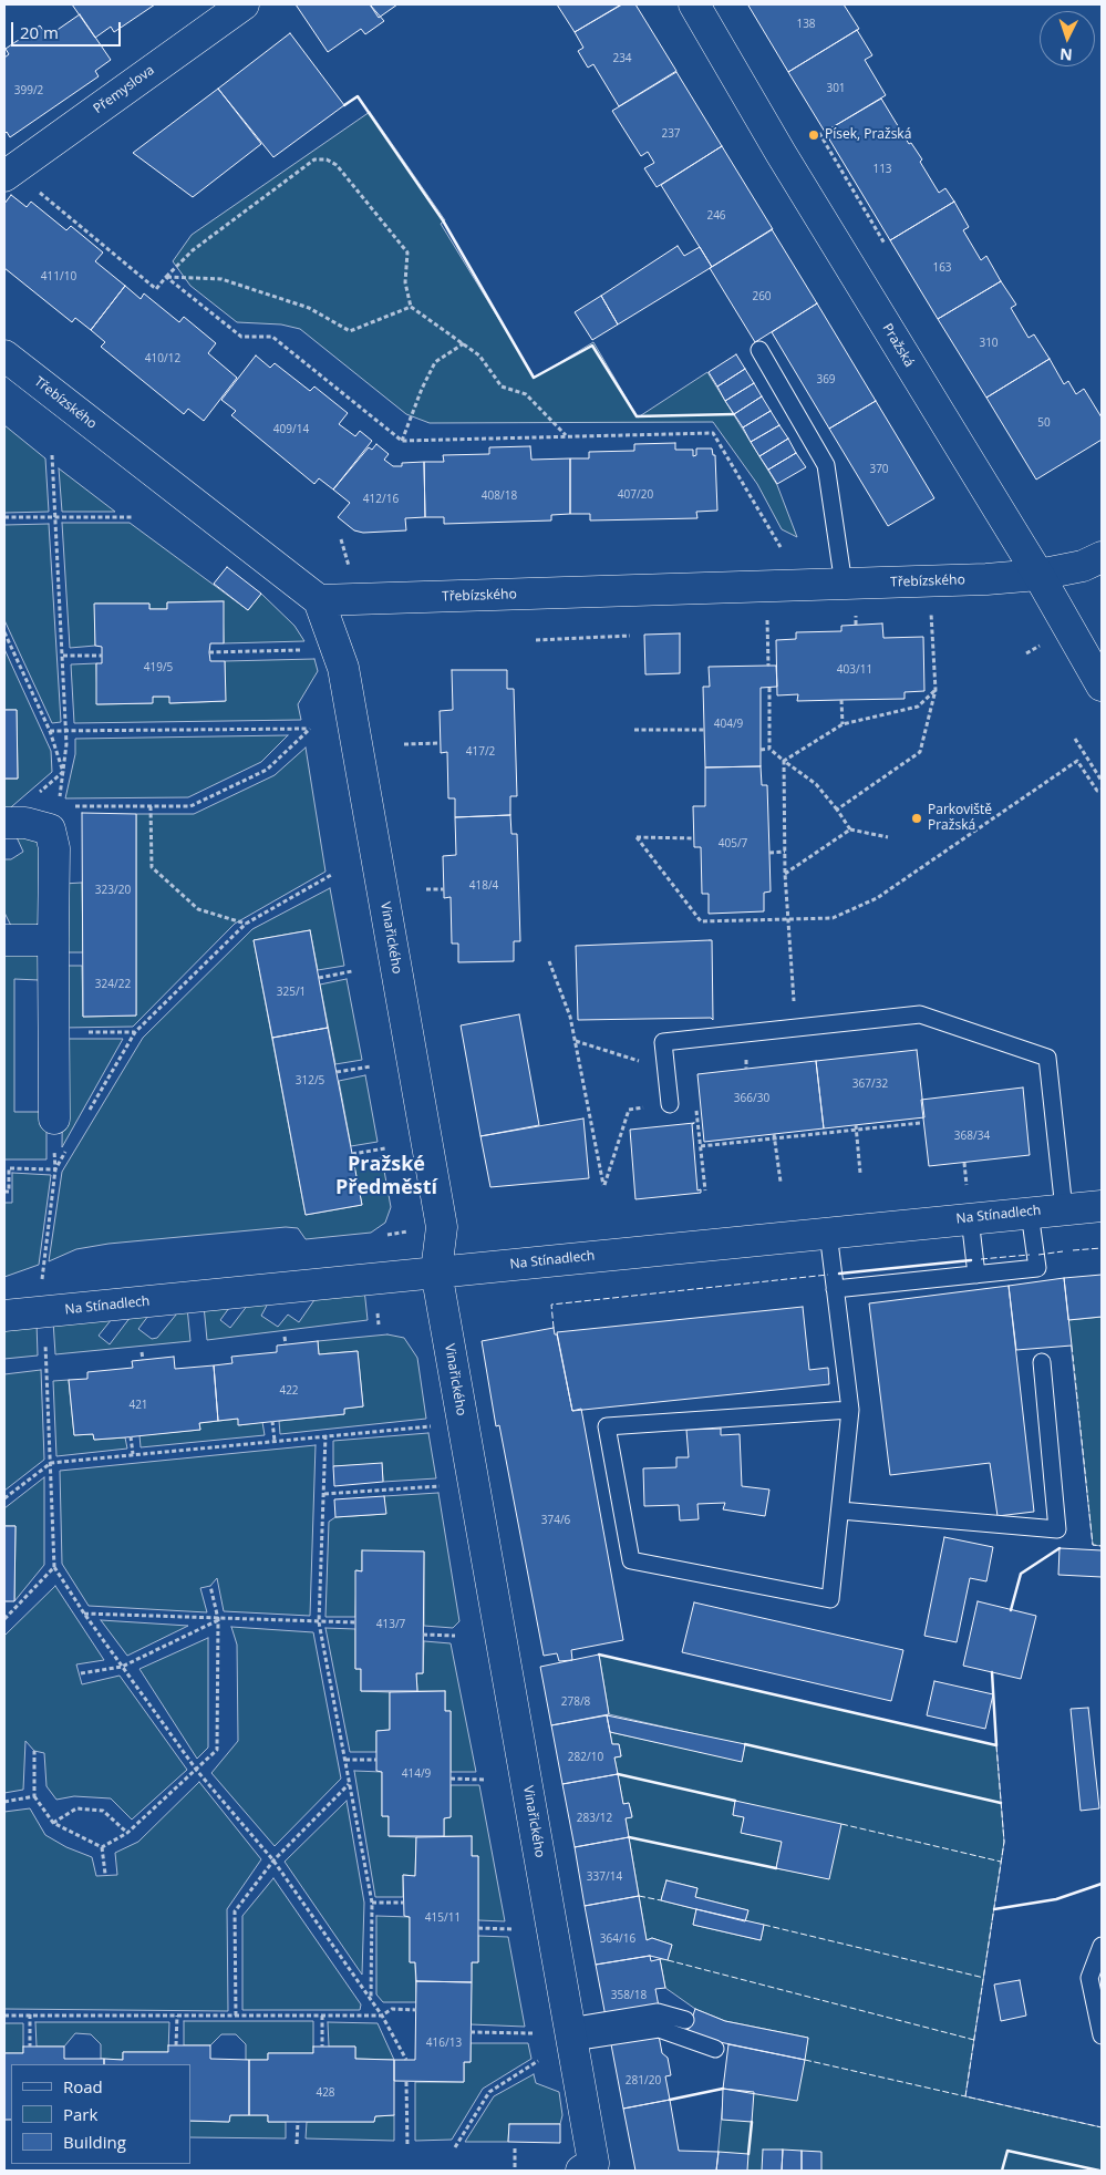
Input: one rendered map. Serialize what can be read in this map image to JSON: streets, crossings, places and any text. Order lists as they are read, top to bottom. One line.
{"streets":{"street":["Přemyslova","Pražská","Třebízského","Vinařického","Na Stínadlech"]},"crossings":[["Pražská","Třebízského"],["Třebízského","Vinařického"],["Vinařického","Na Stínadlech"]],"districts":["Pražské Předměstí"],"places":["Písek, Pražská","Parkoviště Pražská"],"house_numbers":["138","234","301","399/2","237","113","246","163","411/10","260","310","410/12","369","50","409/14","370","407/20","408/18","412/16","419/5","403/11","404/9","417/2","405/7","418/4","323/20","324/22","325/1","312/5","367/32","366/30","368/34","422","421","374/6","413/7","278/8","282/10","414/9","283/12","337/14","415/11","364/16","358/18","416/13","281/20","428"],"legend":["Road","Park","Building"],"scale_bar":"20 m","north":"bottom"}
